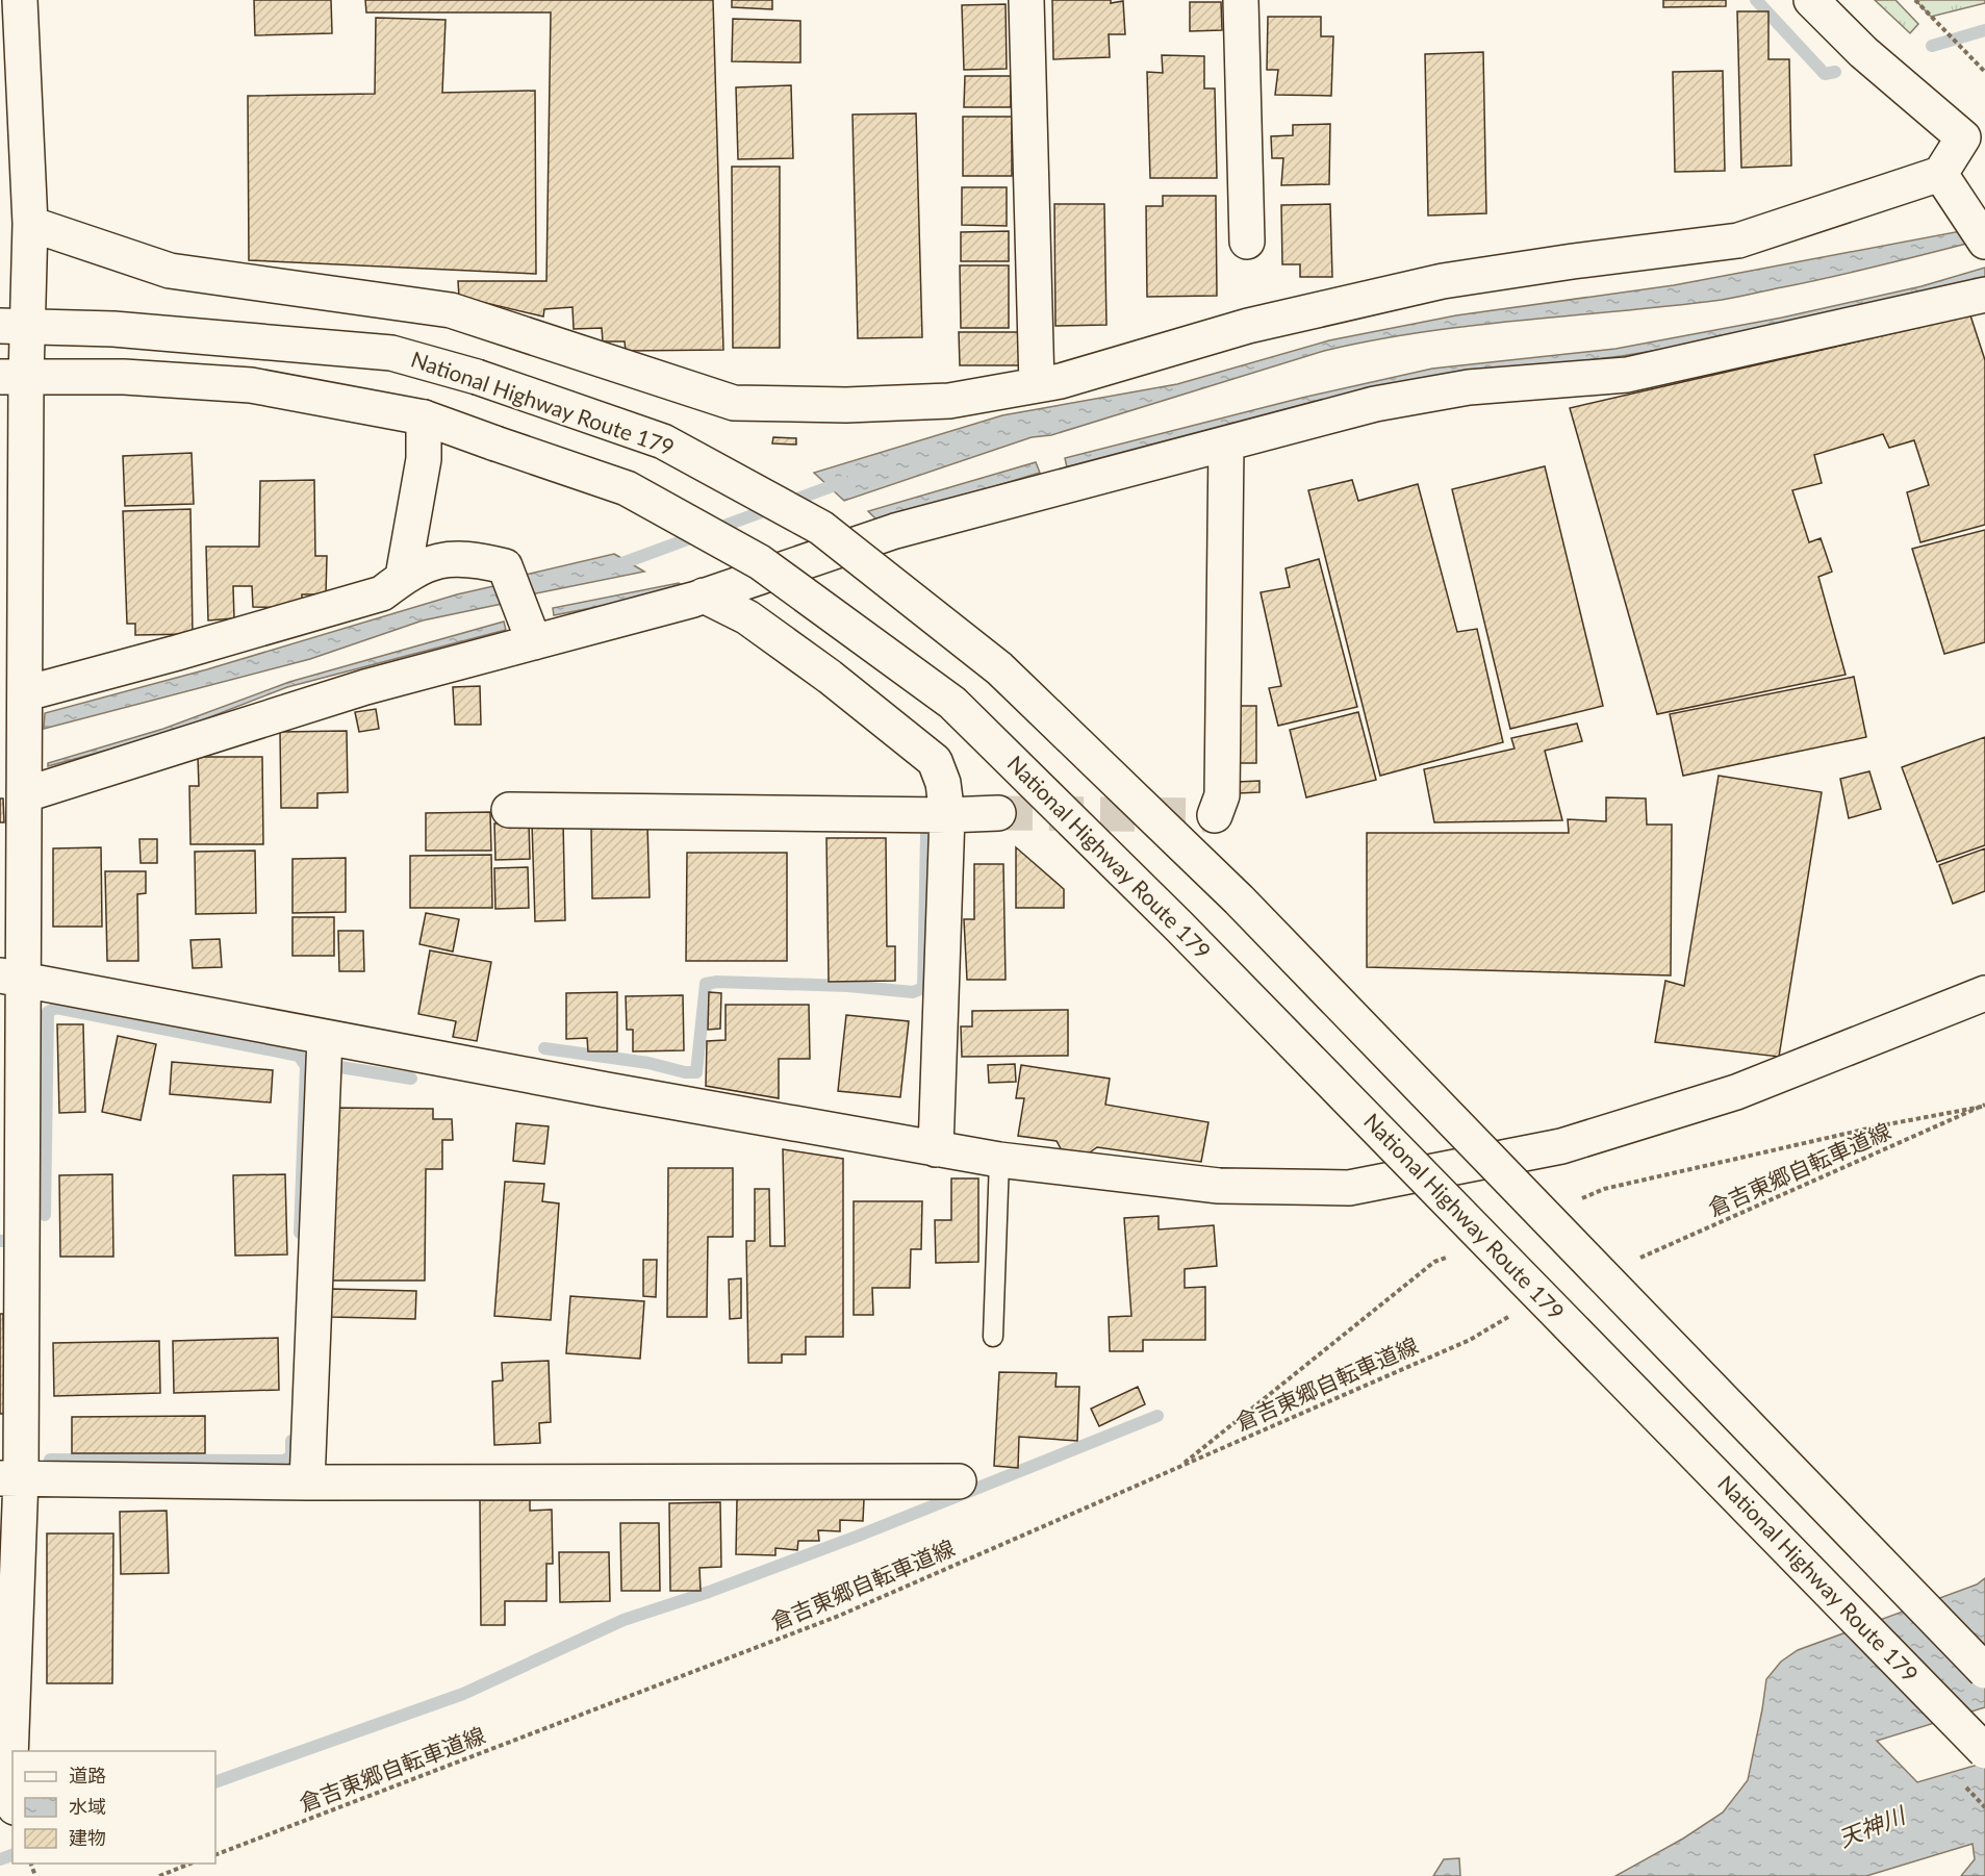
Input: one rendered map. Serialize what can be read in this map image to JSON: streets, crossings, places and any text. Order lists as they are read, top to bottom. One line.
{"streets":{"main road":["National Highway Route 179"],"path":["倉吉東郷自転車道線"]},"water":["天神川"],"legend":["道路","水域","建物"]}
